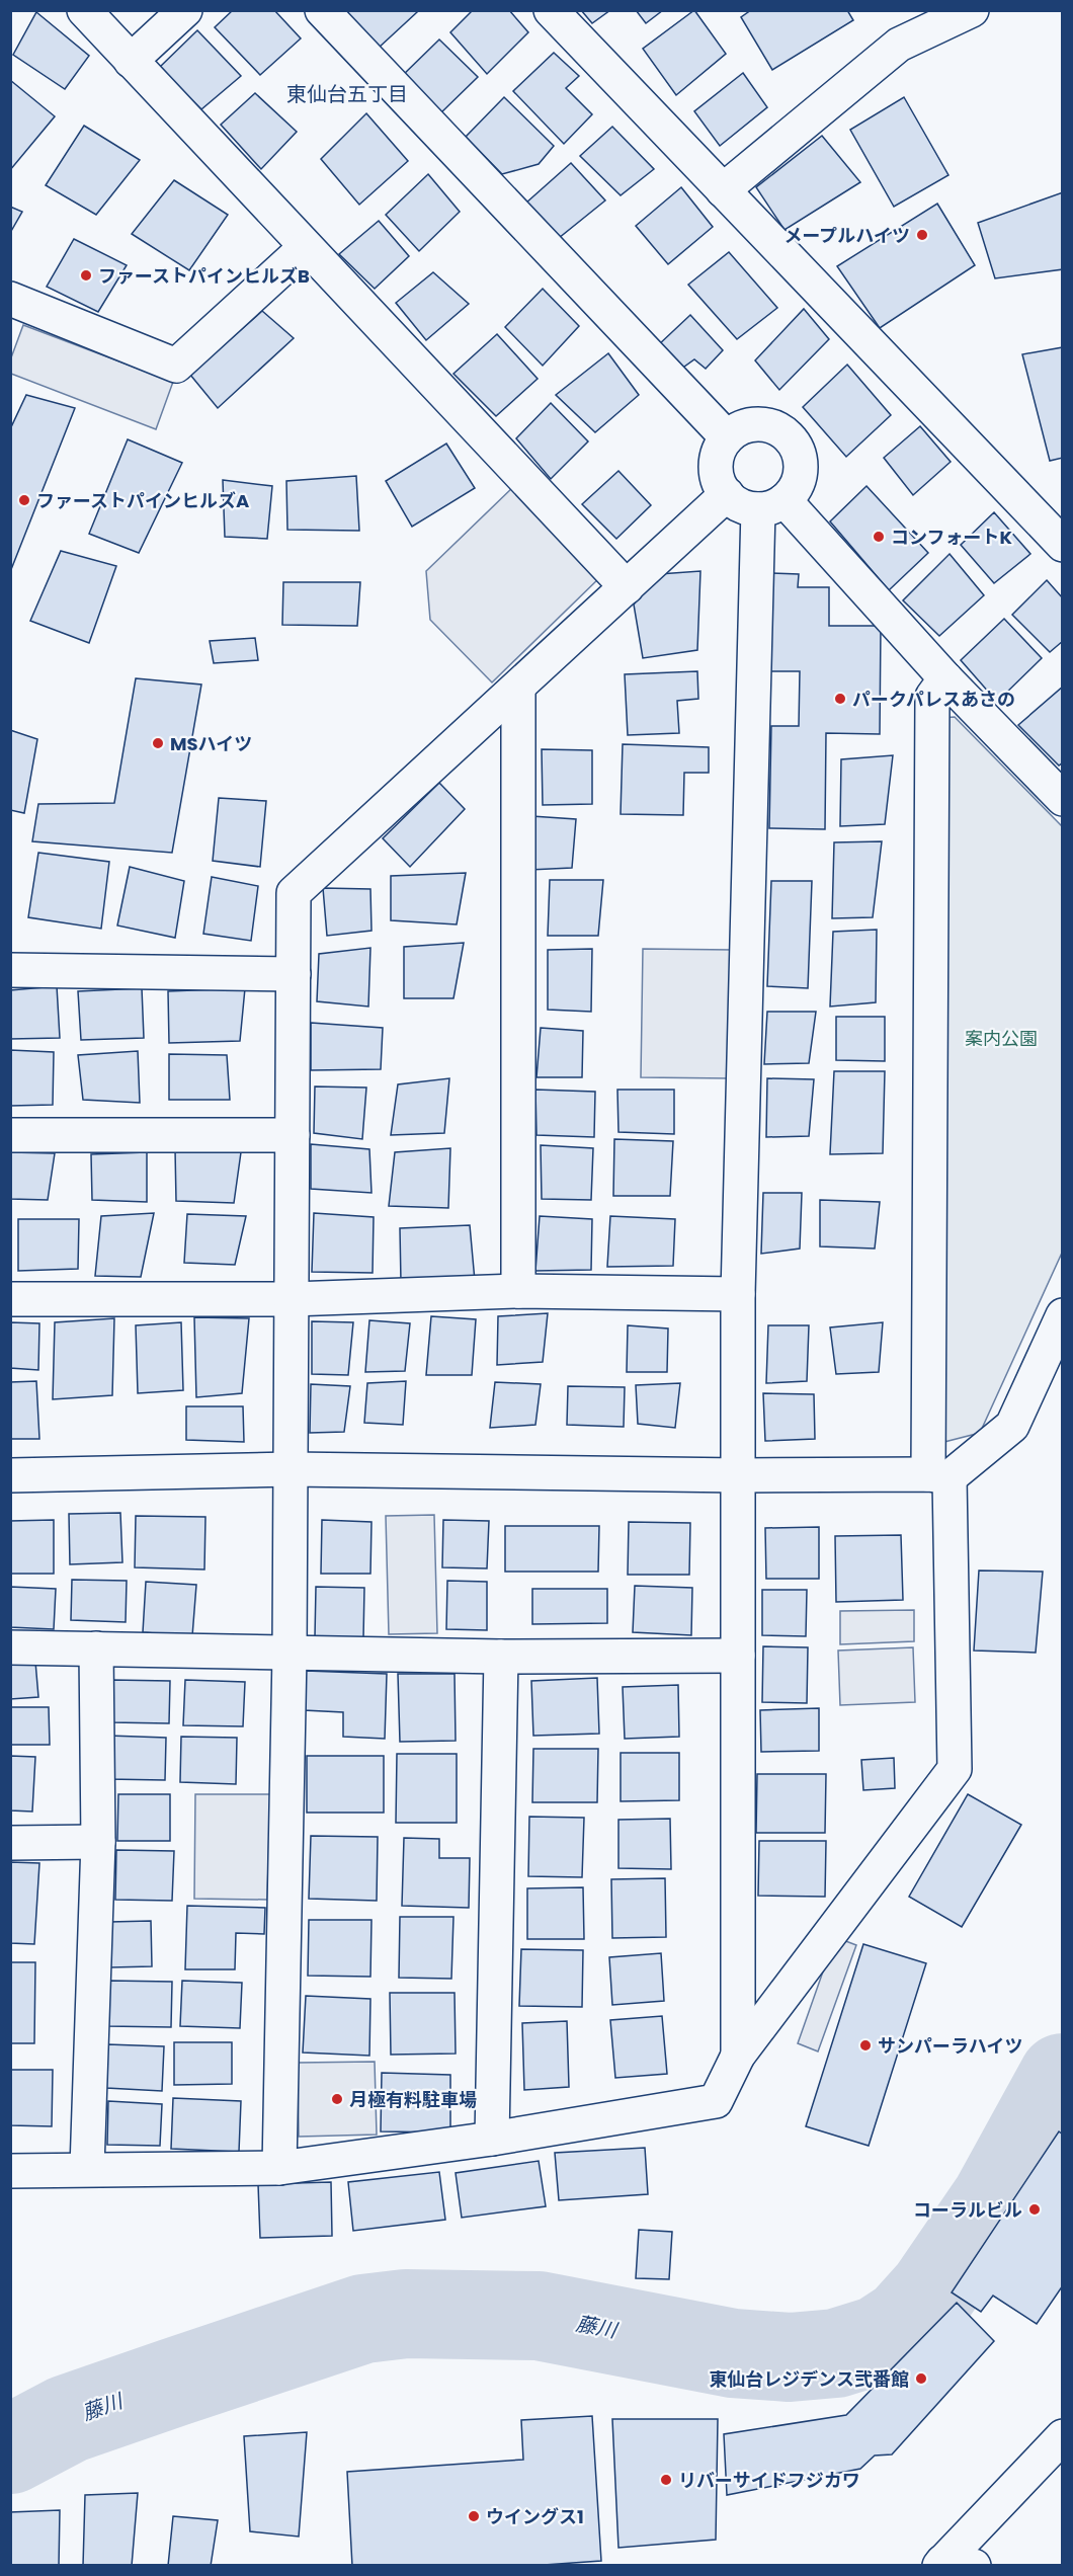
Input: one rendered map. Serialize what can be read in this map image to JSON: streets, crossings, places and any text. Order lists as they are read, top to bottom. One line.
{"districts":["東仙台五丁目"],"water":["藤川"],"parks":["案内公園"],"places":["メープルハイツ","ファーストパインヒルズB","ファーストパインヒルズA","コンフォートK","パークパレスあさの","MSハイツ","サンパーラハイツ","月極有料駐車場","コーラルビル","東仙台レジデンス弐番館","リバーサイドフジカワ","ウイングス1"]}
